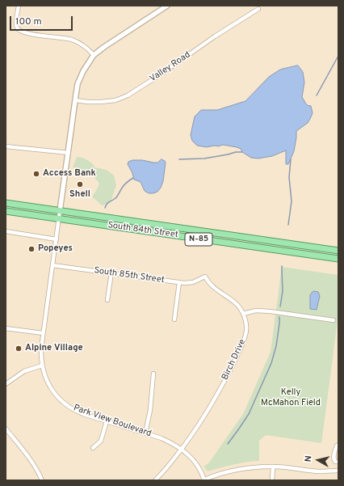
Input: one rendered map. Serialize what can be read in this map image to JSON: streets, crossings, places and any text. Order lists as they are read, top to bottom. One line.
{"streets":{"main road":["South 84th Street","N-85"],"street":["Valley Road","South 85th Street","Birch Drive","Park View Boulevard"]},"crossings":[["Valley Road","Park View Boulevard"],["South 84th Street","Park View Boulevard"],["South 85th Street","Birch Drive"],["South 85th Street","Park View Boulevard"],["Birch Drive","Park View Boulevard"]],"parks":["Kelly McMahon Field"],"places":["Access Bank","Shell","Popeyes","Alpine Village"],"scale_bar":"100 m","north":"left"}
